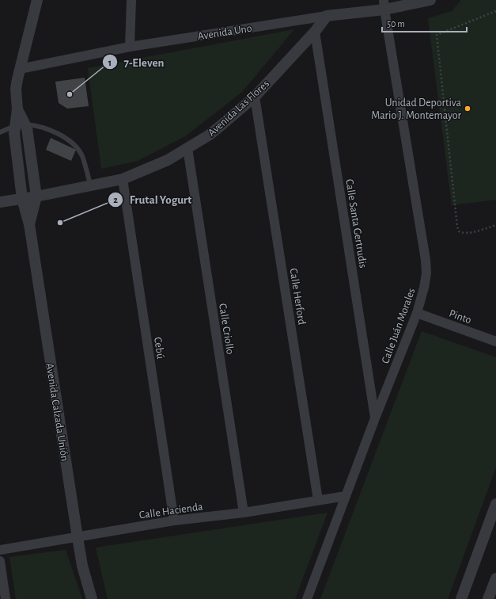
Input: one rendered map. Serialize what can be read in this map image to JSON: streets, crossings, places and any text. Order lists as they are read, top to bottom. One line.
{"streets":{"street":["Avenida Uno","Avenida Las Flores","Calle Santa Gertrudis","Calle Herford","Pinto","Calle Juán Morales","Calle Criollo","Cebú","Avenida Calzada Unión","Calle Hacienda"]},"crossings":[["Avenida Uno","Avenida Las Flores"],["Avenida Uno","Calle Juán Morales"],["Avenida Uno","Avenida Calzada Unión"],["Avenida Las Flores","Calle Santa Gertrudis"],["Avenida Las Flores","Calle Herford"],["Avenida Las Flores","Calle Criollo"],["Avenida Las Flores","Cebú"],["Avenida Las Flores","Avenida Calzada Unión"],["Calle Santa Gertrudis","Calle Juán Morales"],["Calle Herford","Calle Hacienda"],["Pinto","Calle Juán Morales"],["Calle Juán Morales","Calle Hacienda"],["Calle Criollo","Calle Hacienda"],["Cebú","Calle Hacienda"],["Avenida Calzada Unión","Calle Hacienda"]],"places":["7-Eleven","Unidad Deportiva Mario J. Montemayor","Frutal Yogurt"],"scale_bar":"50 m"}
